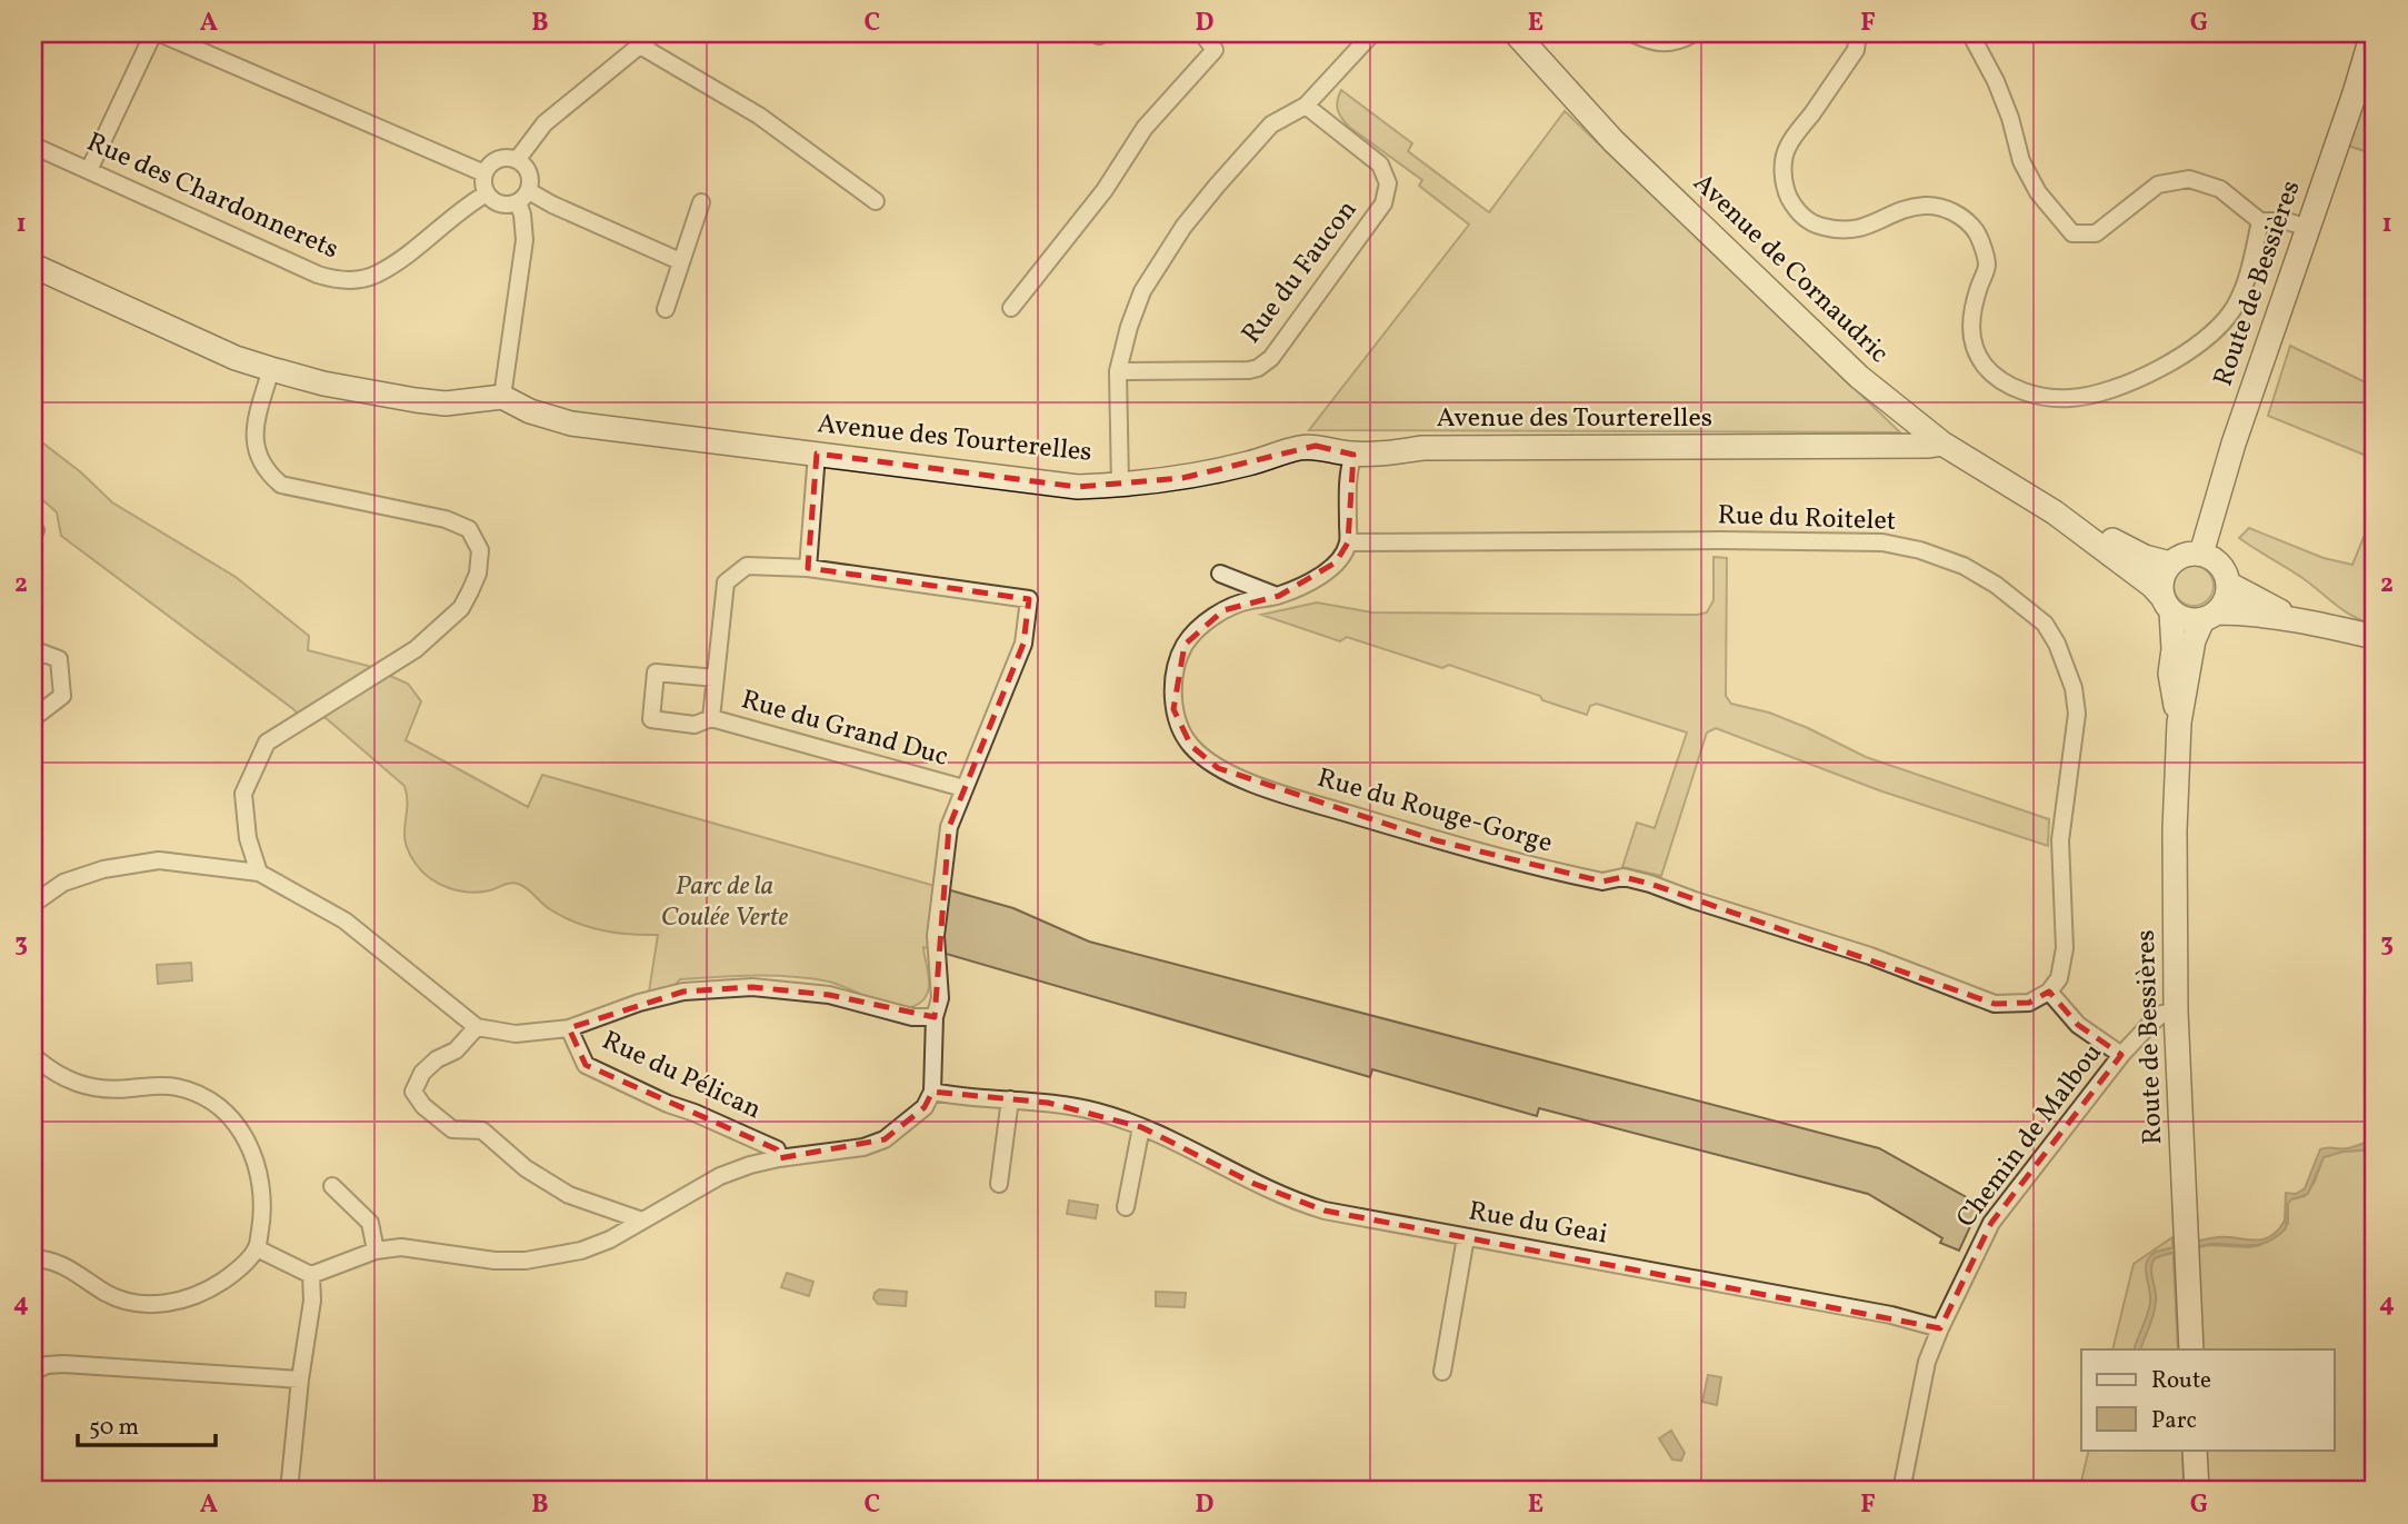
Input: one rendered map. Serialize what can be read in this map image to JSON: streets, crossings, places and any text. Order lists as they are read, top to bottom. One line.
{"streets":{"street":["Rue des Chardonnerets","Avenue de Cornaudric","Rue du Faucon","Route de Bessières","Avenue des Tourterelles","Rue du Roitelet","Rue du Grand Duc","Rue du Rouge-Gorge","Rue du Pélican","Chemin de Malbou","Rue du Geai"]},"crossings":[["Avenue de Cornaudric","Route de Bessières"],["Avenue de Cornaudric","Avenue des Tourterelles"],["Route de Bessières","Chemin de Malbou"],["Rue du Roitelet","Rue du Rouge-Gorge"],["Rue du Grand Duc","Rue du Geai"],["Chemin de Malbou","Rue du Geai"]],"parks":["Parc de la Coulée Verte"],"legend":["Route","Parc"],"scale_bar":"50 m","grid":{"columns":["A","B","C","D","E","F","G"],"rows":["1","2","3","4"]}}
